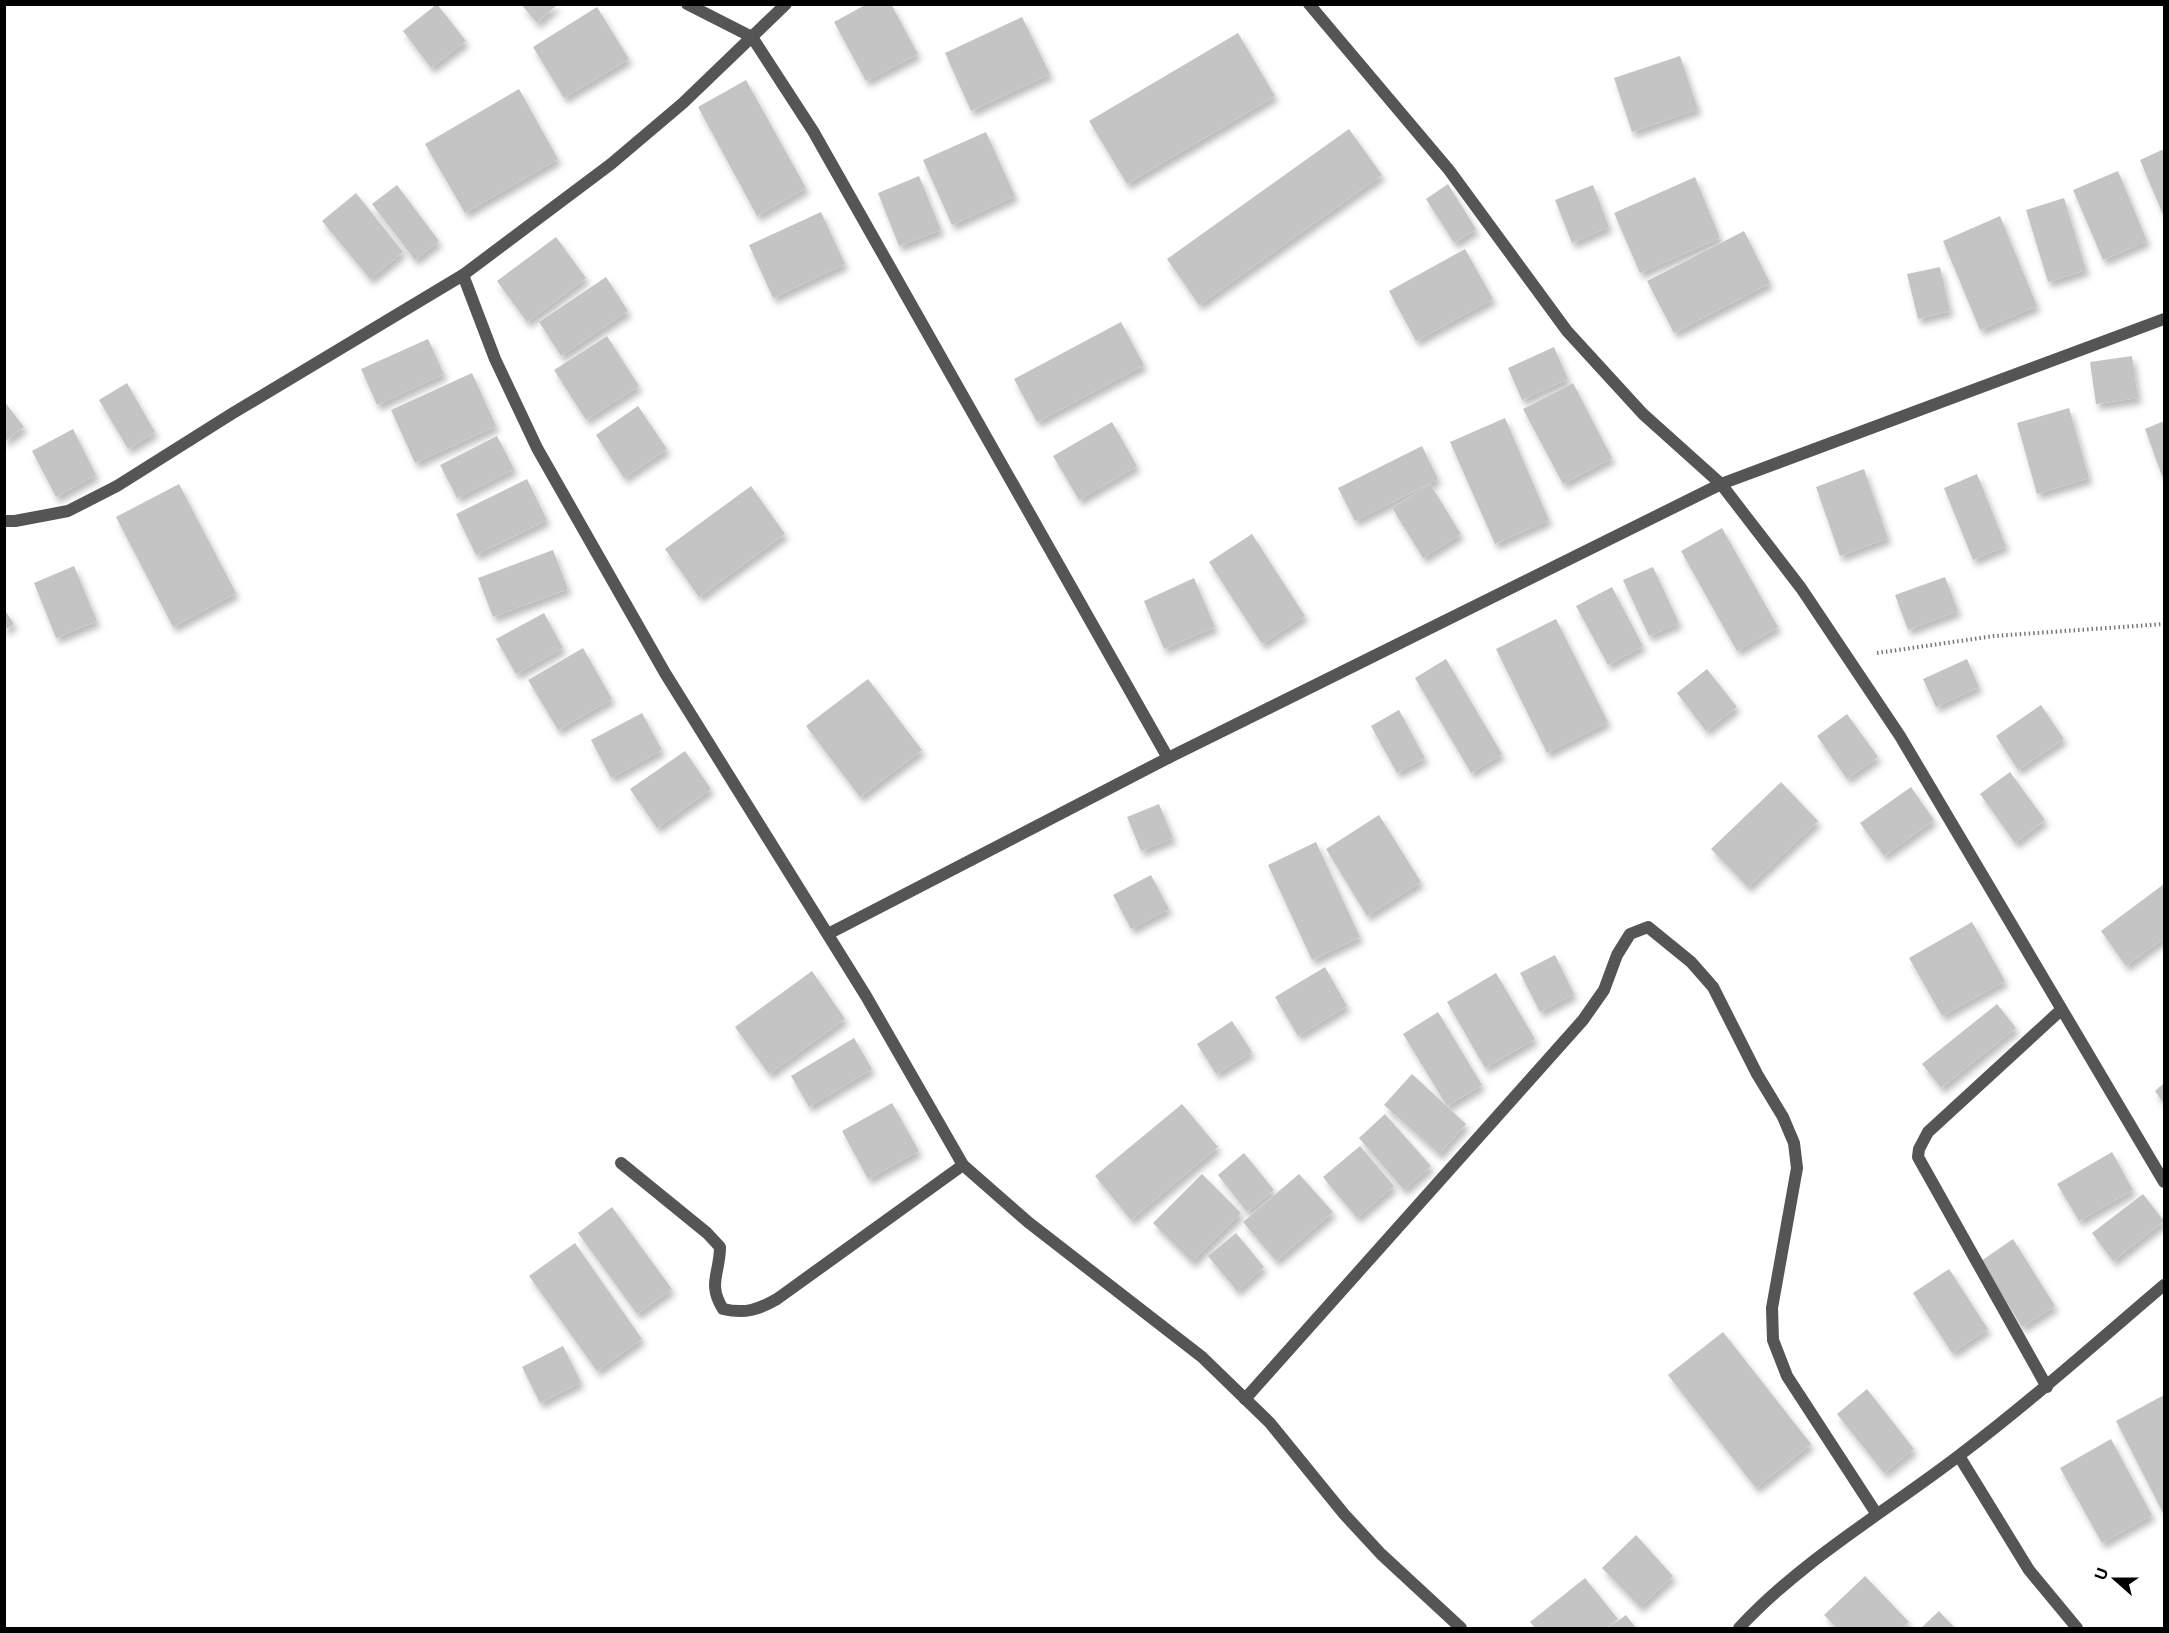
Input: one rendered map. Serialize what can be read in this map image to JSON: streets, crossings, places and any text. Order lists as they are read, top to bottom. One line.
{"north":"left"}
